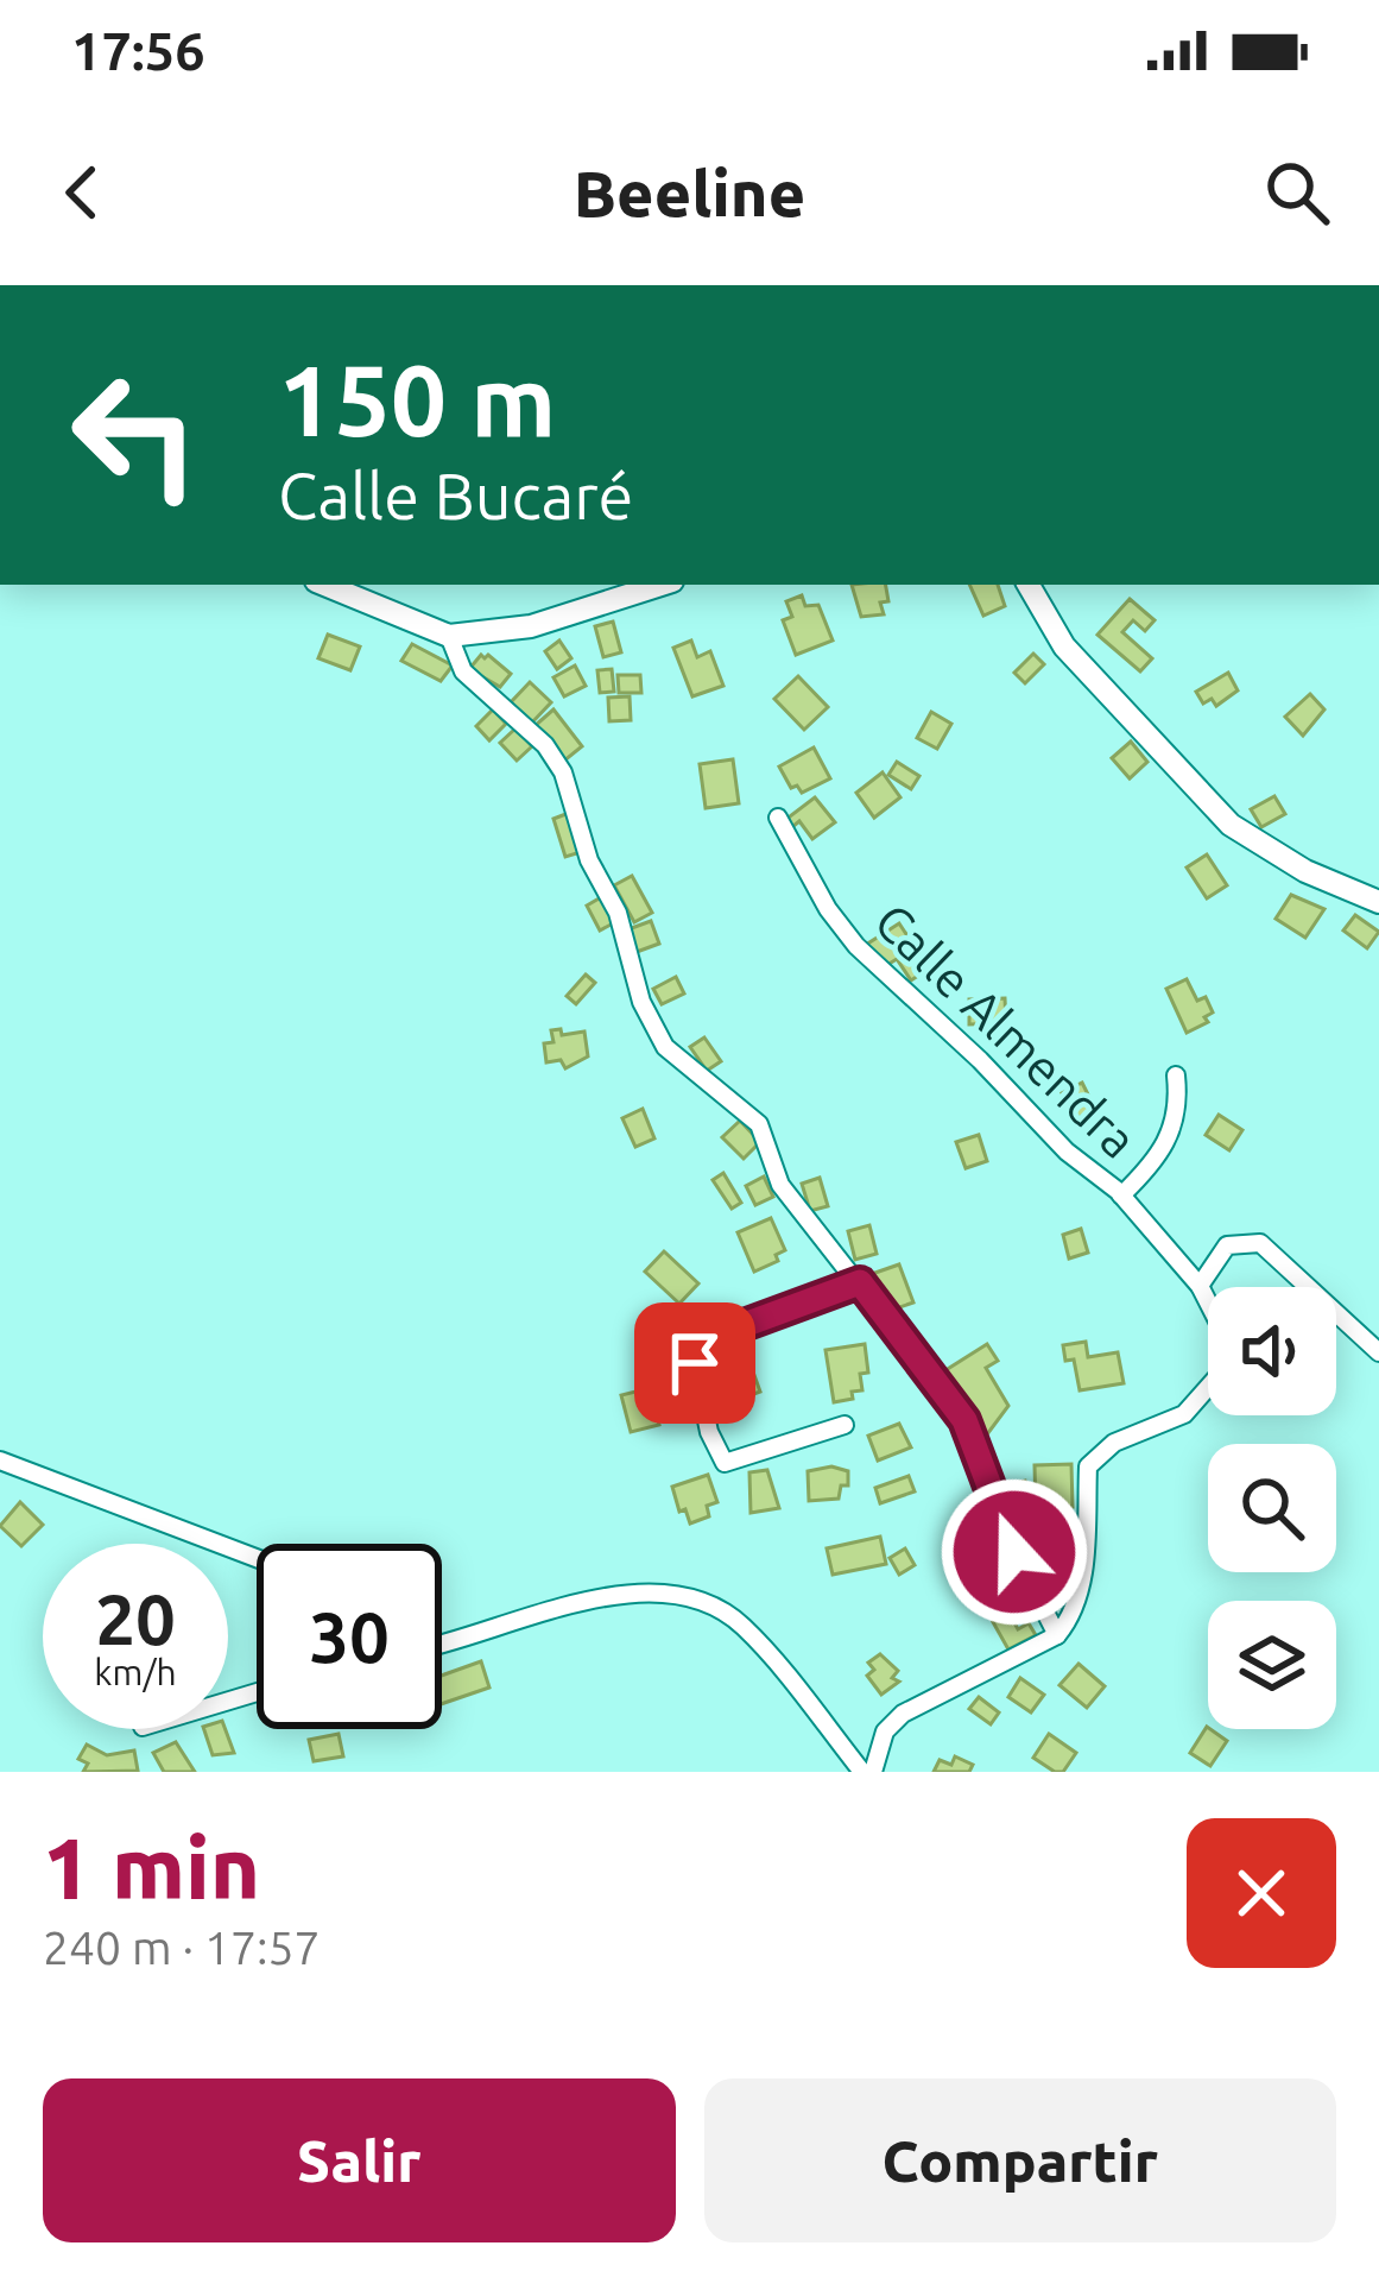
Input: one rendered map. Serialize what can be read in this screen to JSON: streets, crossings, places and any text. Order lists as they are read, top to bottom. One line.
{"streets":{"street":["Calle Almendra"]},"page":{"status":"17:56","header":"Beeline","turn":["150 m","Calle Bucaré"],"speed":"20 km/h","limit":"30","heading":["1 min","240 m · 17:57"],"buttons":["Salir","Compartir"]}}
